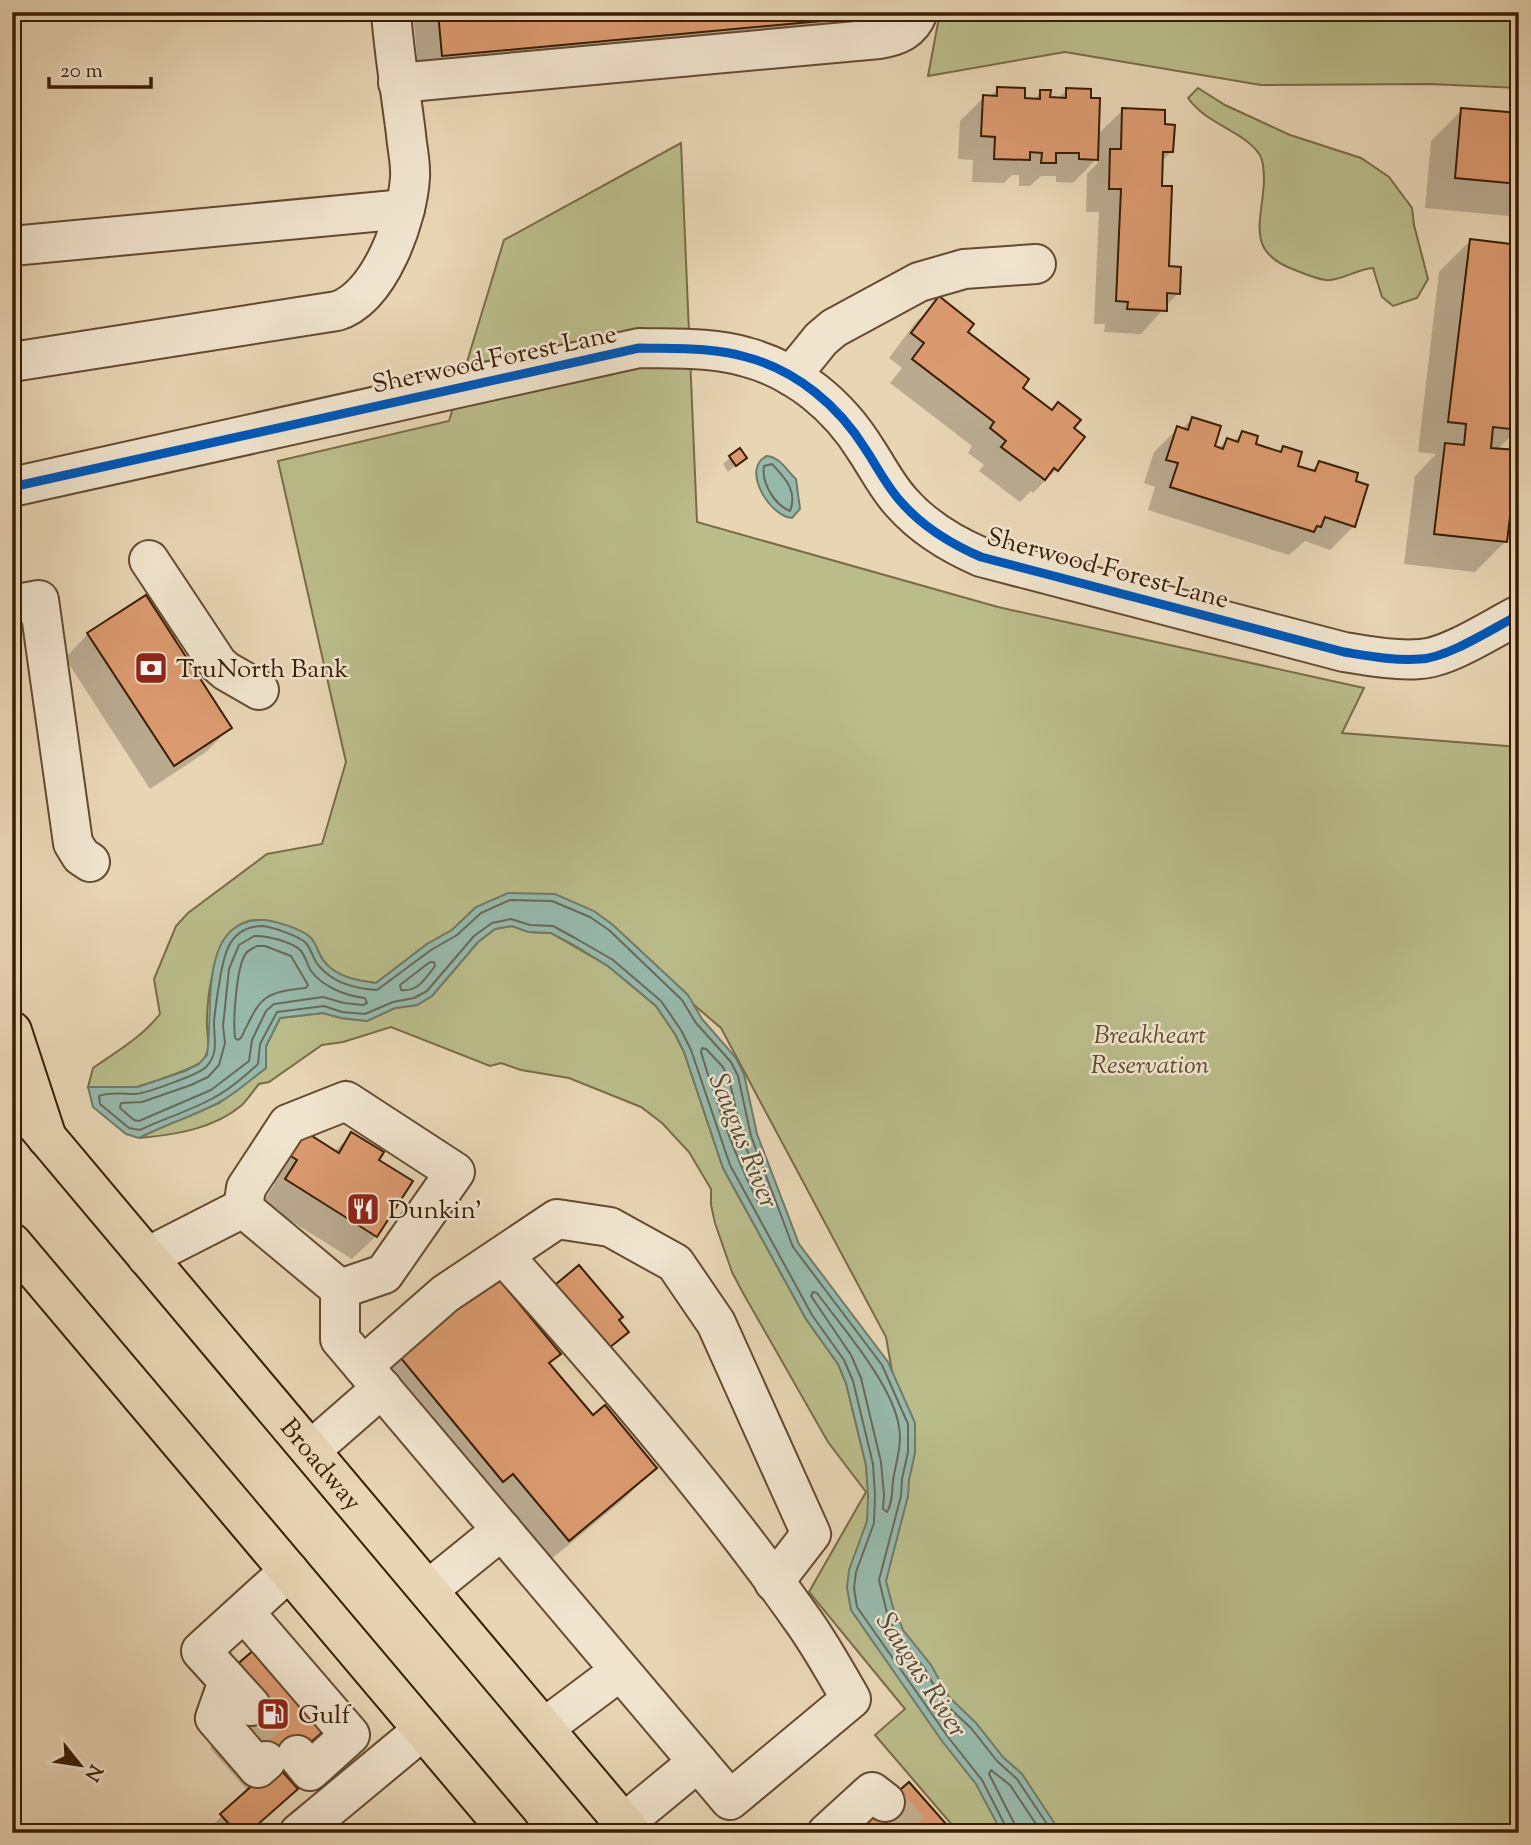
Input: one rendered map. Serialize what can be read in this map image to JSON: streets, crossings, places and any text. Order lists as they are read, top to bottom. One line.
{"streets":{"main road":["Broadway"],"street":["Sherwood Forest Lane"]},"water":["Saugus River"],"parks":["Breakheart Reservation"],"places":{"bank":["TruNorth Bank"],"restaurant":["Dunkin'"],"fuel station":["Gulf"]},"scale_bar":"20 m","north":"bottom right"}
